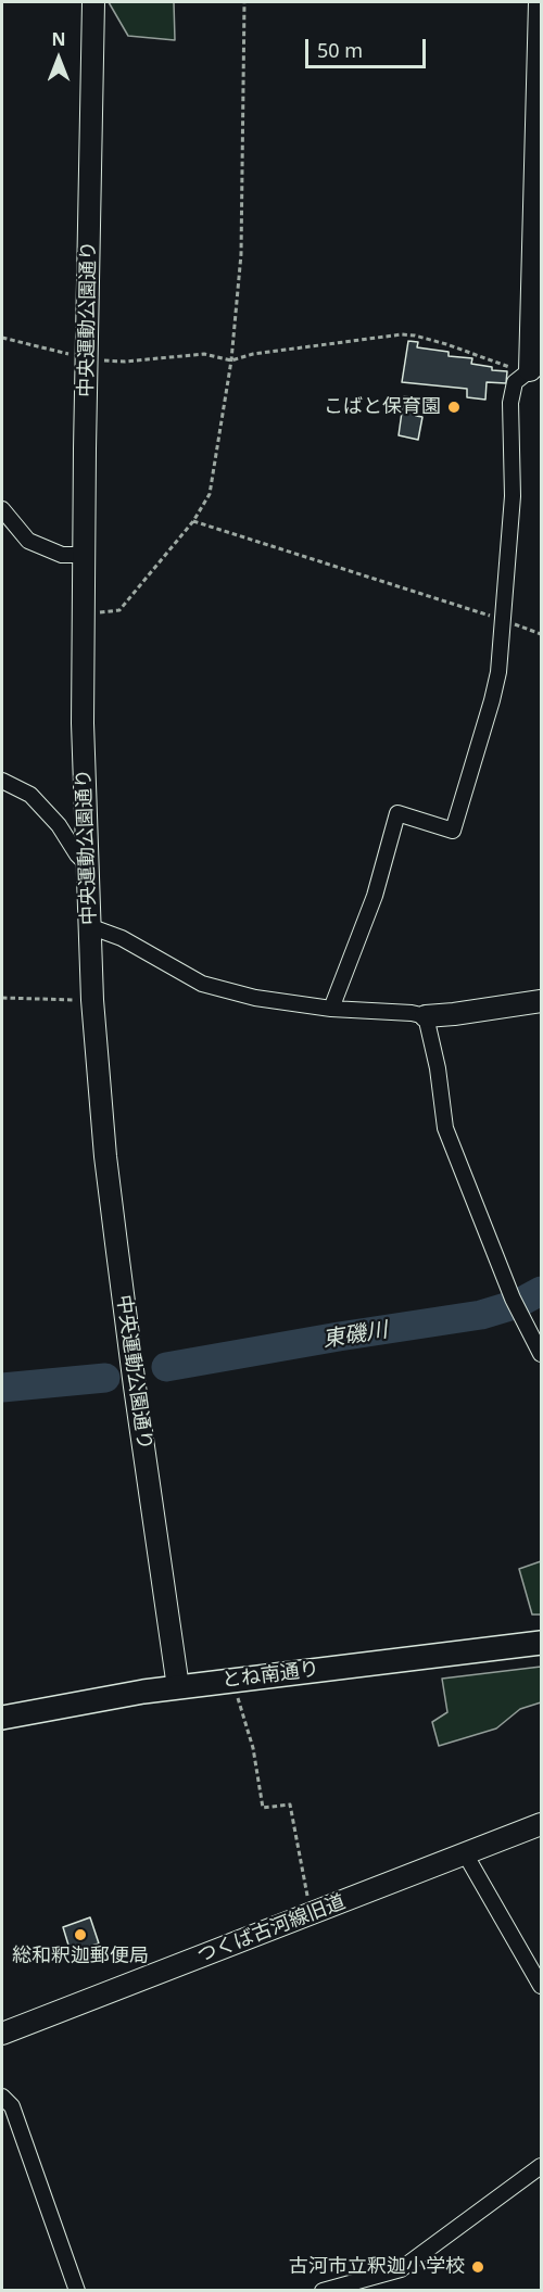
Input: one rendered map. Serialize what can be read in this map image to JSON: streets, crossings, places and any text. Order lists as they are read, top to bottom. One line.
{"streets":{"main road":["とね南通り"],"street":["中央運動公園通り","つくば古河線旧道"]},"crossings":[["中央運動公園通り","とね南通り"]],"water":["東磯川"],"places":["こばと保育園","総和釈迦郵便局","古河市立釈迦小学校"],"scale_bar":"50 m","north":"top"}
